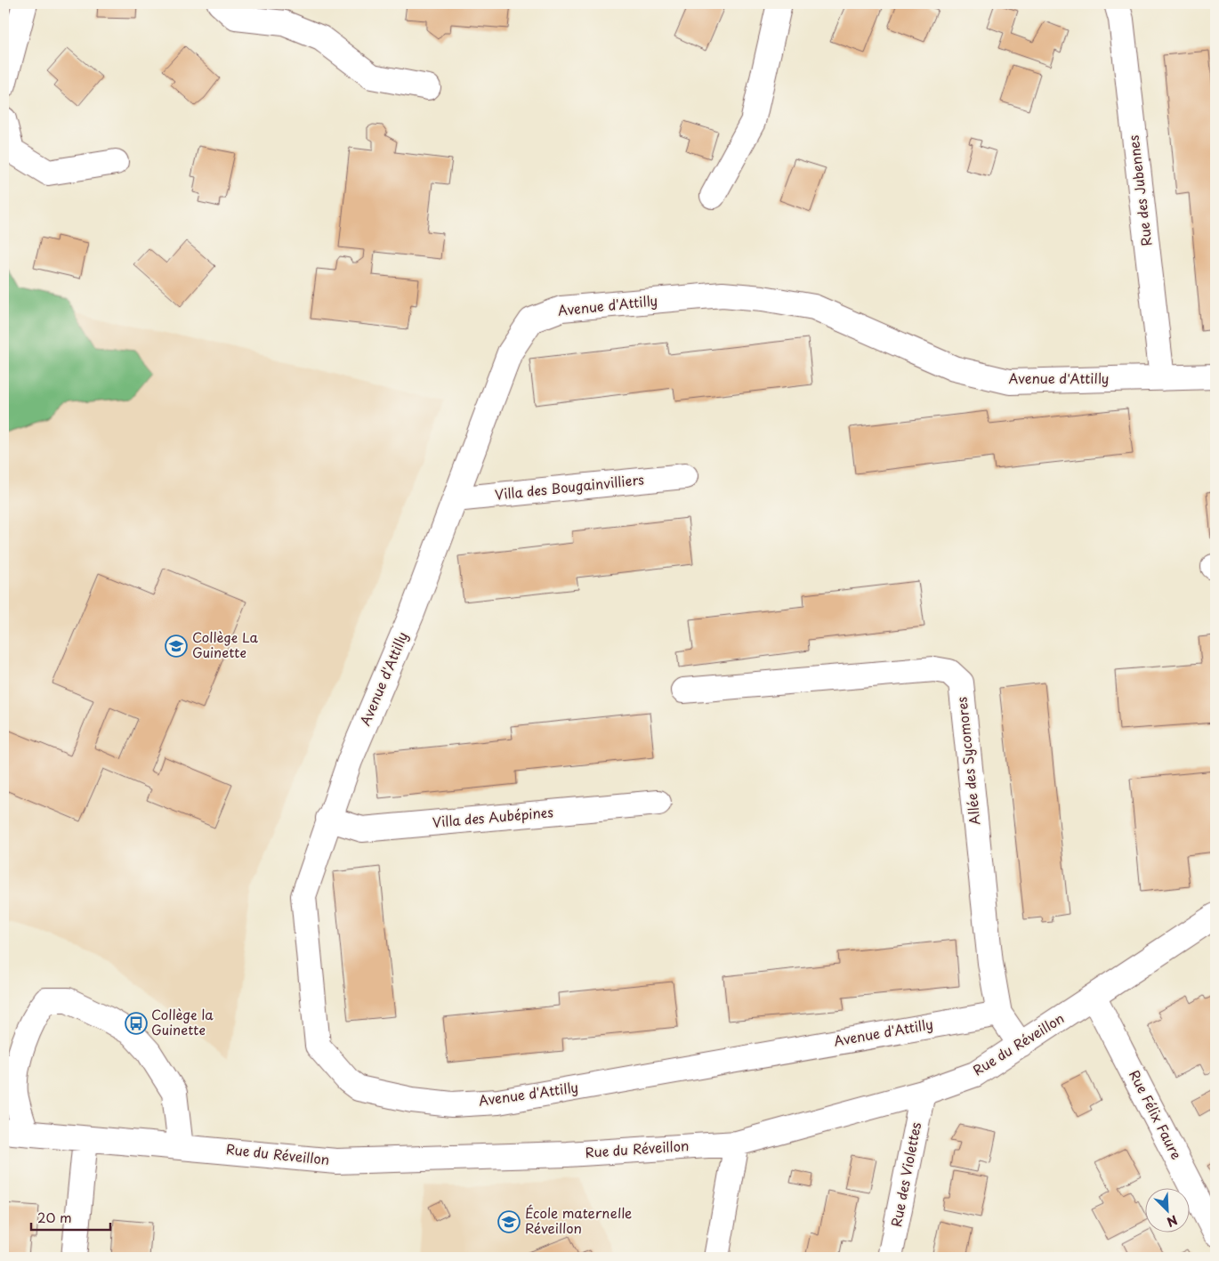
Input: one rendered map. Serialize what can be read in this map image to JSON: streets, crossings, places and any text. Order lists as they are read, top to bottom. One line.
{"streets":{"street":["Rue des Jubennes","Avenue d'Attilly","Villa des Bougainvilliers","Allée des Sycomores","Villa des Aubépines","Rue du Réveillon","Rue Félix Faure","Rue des Violettes"]},"crossings":[["Rue des Jubennes","Avenue d'Attilly"],["Avenue d'Attilly","Villa des Bougainvilliers"],["Avenue d'Attilly","Allée des Sycomores"],["Avenue d'Attilly","Villa des Aubépines"],["Rue du Réveillon","Rue Félix Faure"],["Rue du Réveillon","Rue des Violettes"]],"places":{"school or university":["Collège La Guinette","École maternelle Réveillon"],"bus stop":["Collège la Guinette"]},"scale_bar":"20 m","north":"bottom right"}
